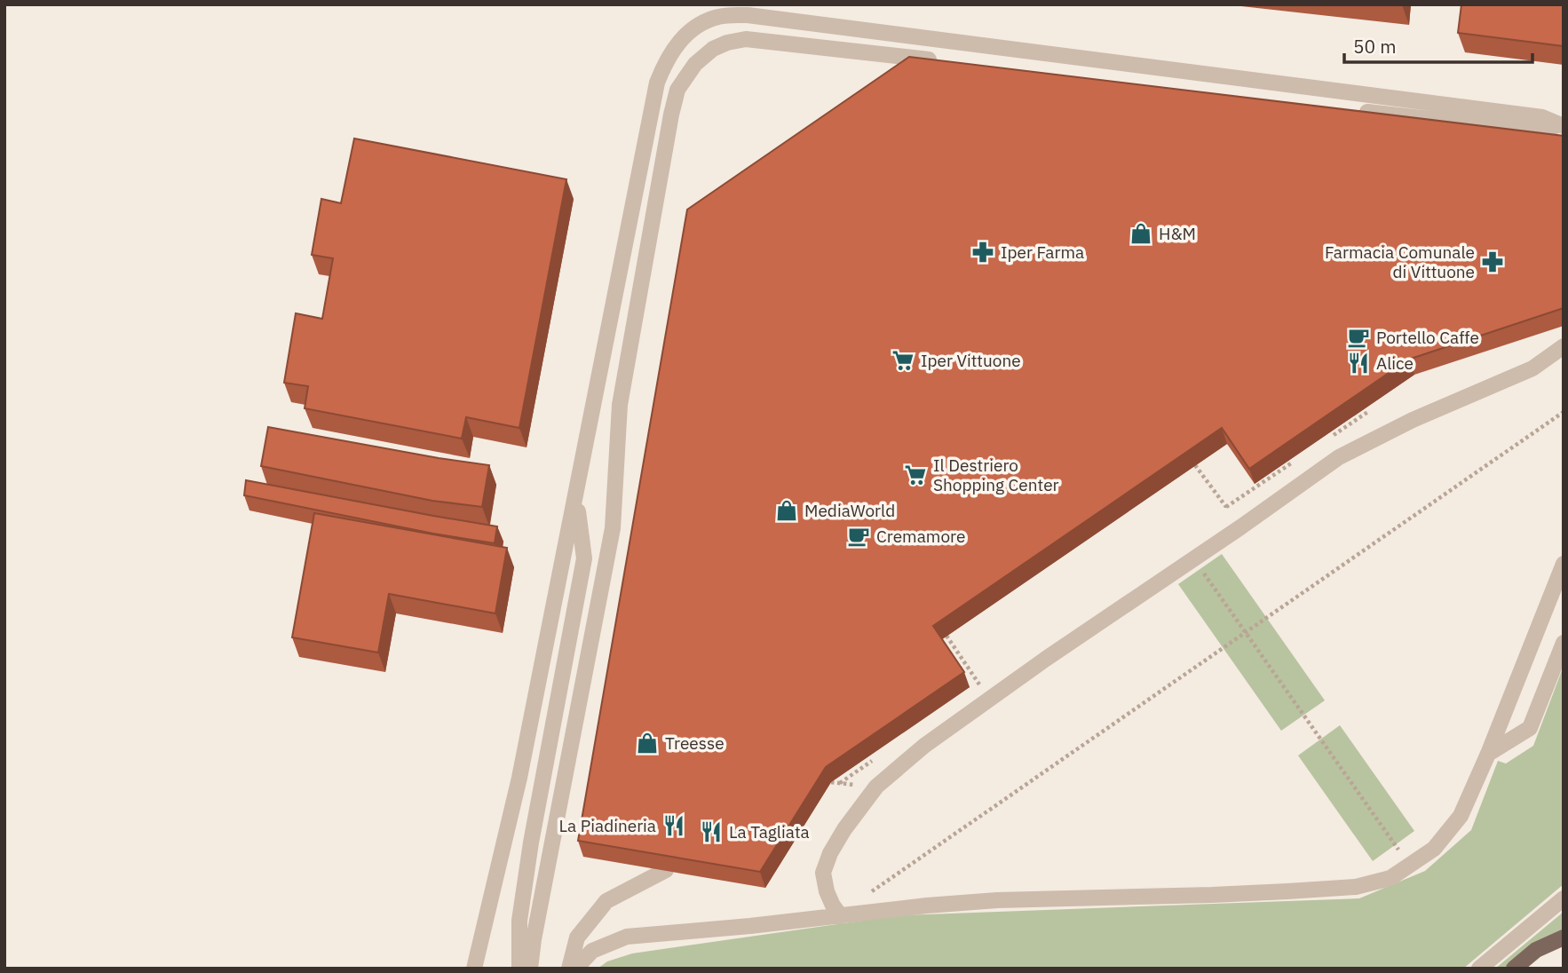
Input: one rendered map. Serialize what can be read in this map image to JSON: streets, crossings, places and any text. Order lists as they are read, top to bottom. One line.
{"places":{"shop":["H&M","MediaWorld","Treesse"],"pharmacy":["Iper Farma","Farmacia Comunale di Vittuone"],"cafe":["Portello Caffe","Cremamore"],"supermarket":["Iper Vittuone","Il Destriero Shopping Center"],"restaurant":["Alice","La Piadineria","La Tagliata"]},"scale_bar":"50 m"}
